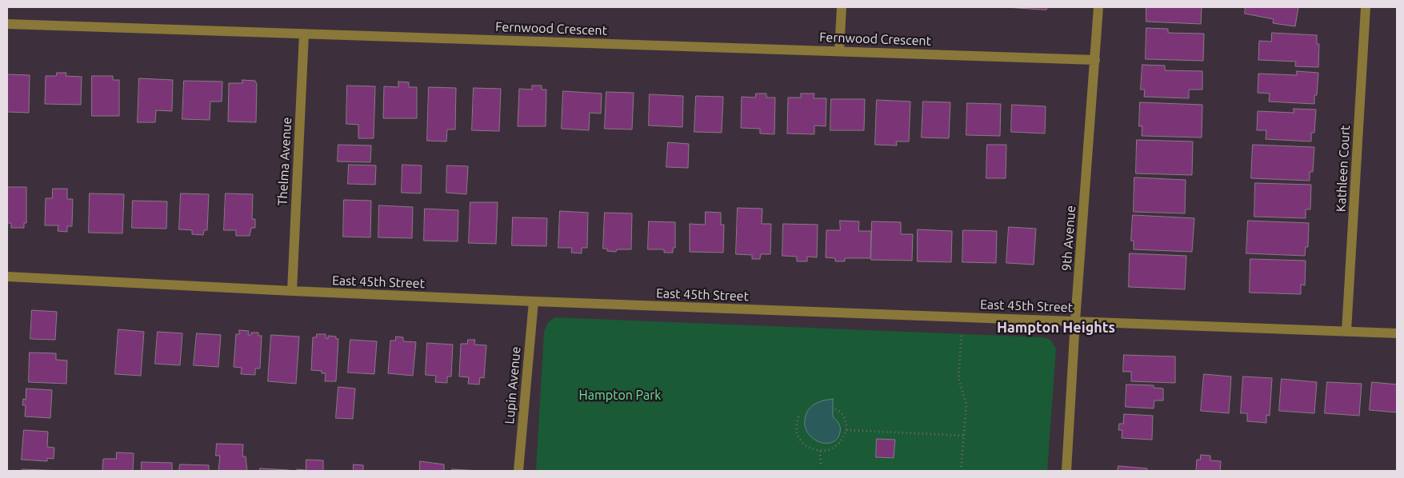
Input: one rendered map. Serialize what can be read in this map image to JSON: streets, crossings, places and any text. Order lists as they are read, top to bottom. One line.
{"streets":{"street":["Fernwood Crescent","Thelma Avenue","Kathleen Court","9th Avenue","East 45th Street","Lupin Avenue"]},"crossings":[["Fernwood Crescent","Thelma Avenue"],["Fernwood Crescent","9th Avenue"],["Thelma Avenue","East 45th Street"],["Kathleen Court","East 45th Street"],["9th Avenue","East 45th Street"],["East 45th Street","Lupin Avenue"]],"districts":["Hampton Heights"],"parks":["Hampton Park"]}
